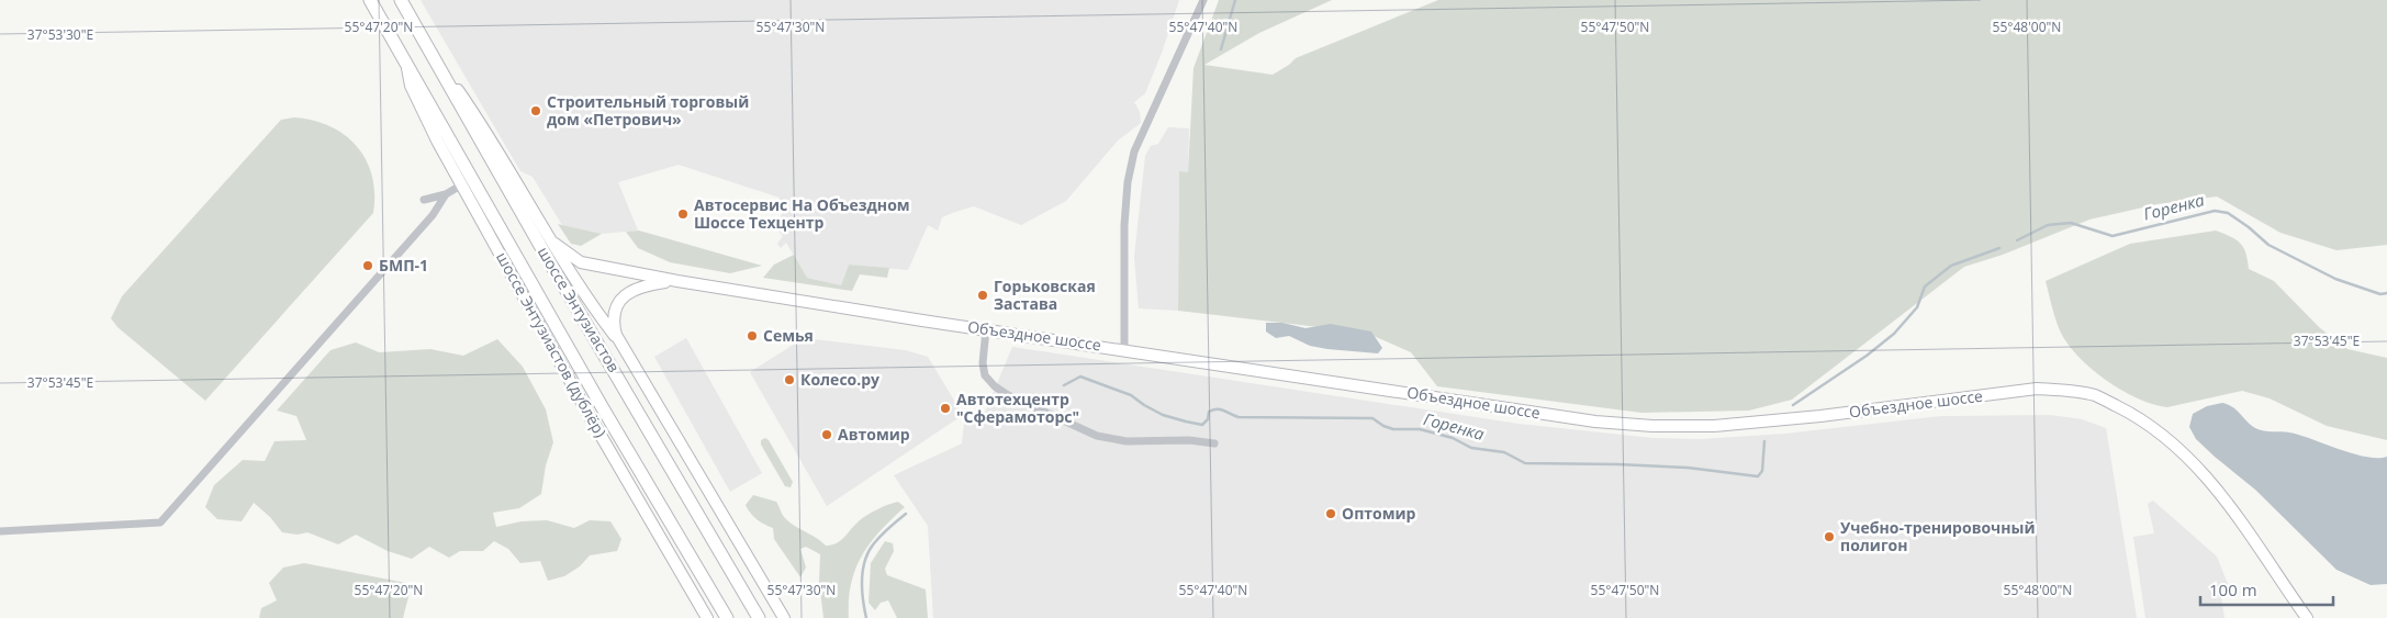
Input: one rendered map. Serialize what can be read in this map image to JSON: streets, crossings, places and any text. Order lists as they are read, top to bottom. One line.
{"streets":{"highway":["шоссе Энтузиастов"],"main road":["Объездное шоссе","шоссе Энтузиастов (дублёр)"]},"crossings":[["шоссе Энтузиастов","шоссе Энтузиастов (дублёр)"]],"water":["Горенка"],"places":["Строительный торговый дом «Петрович»","Автосервис На Объездном Шоссе Техцентр","БМП-1","Горьковская Застава","Семья","Колесо.ру","Автотехцентр \"Сферамоторс\"","Автомир","Оптомир","Учебно-тренировочный полигон"],"scale_bar":"100 m","coordinates":["55°47'20\"N","55°47'30\"N","55°47'40\"N","55°47'50\"N","55°48'00\"N","37°53'30\"E","37°53'45\"E"]}
